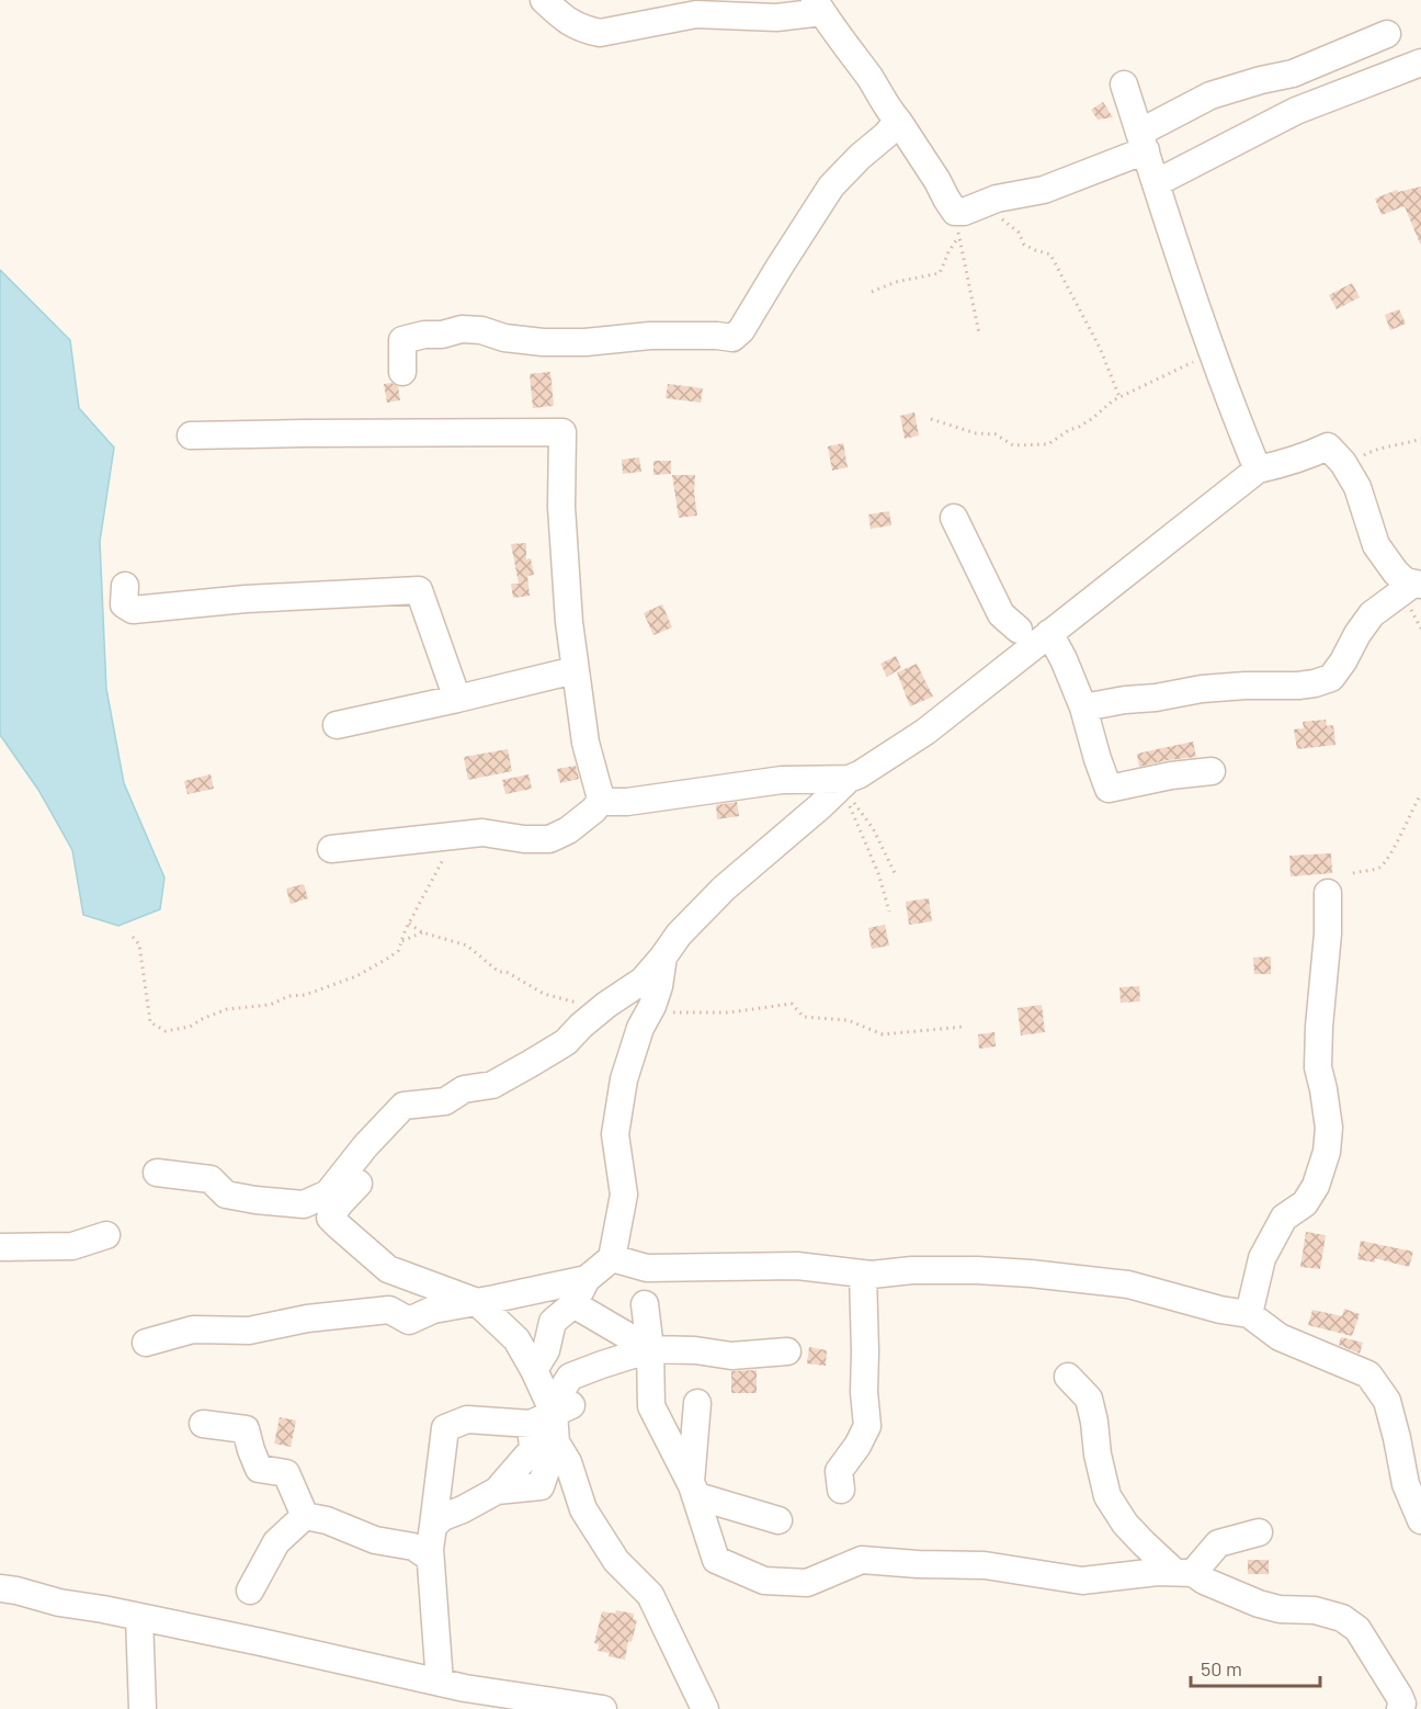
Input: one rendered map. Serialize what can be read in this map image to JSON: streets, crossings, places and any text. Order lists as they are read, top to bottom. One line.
{"scale_bar":"50 m"}
